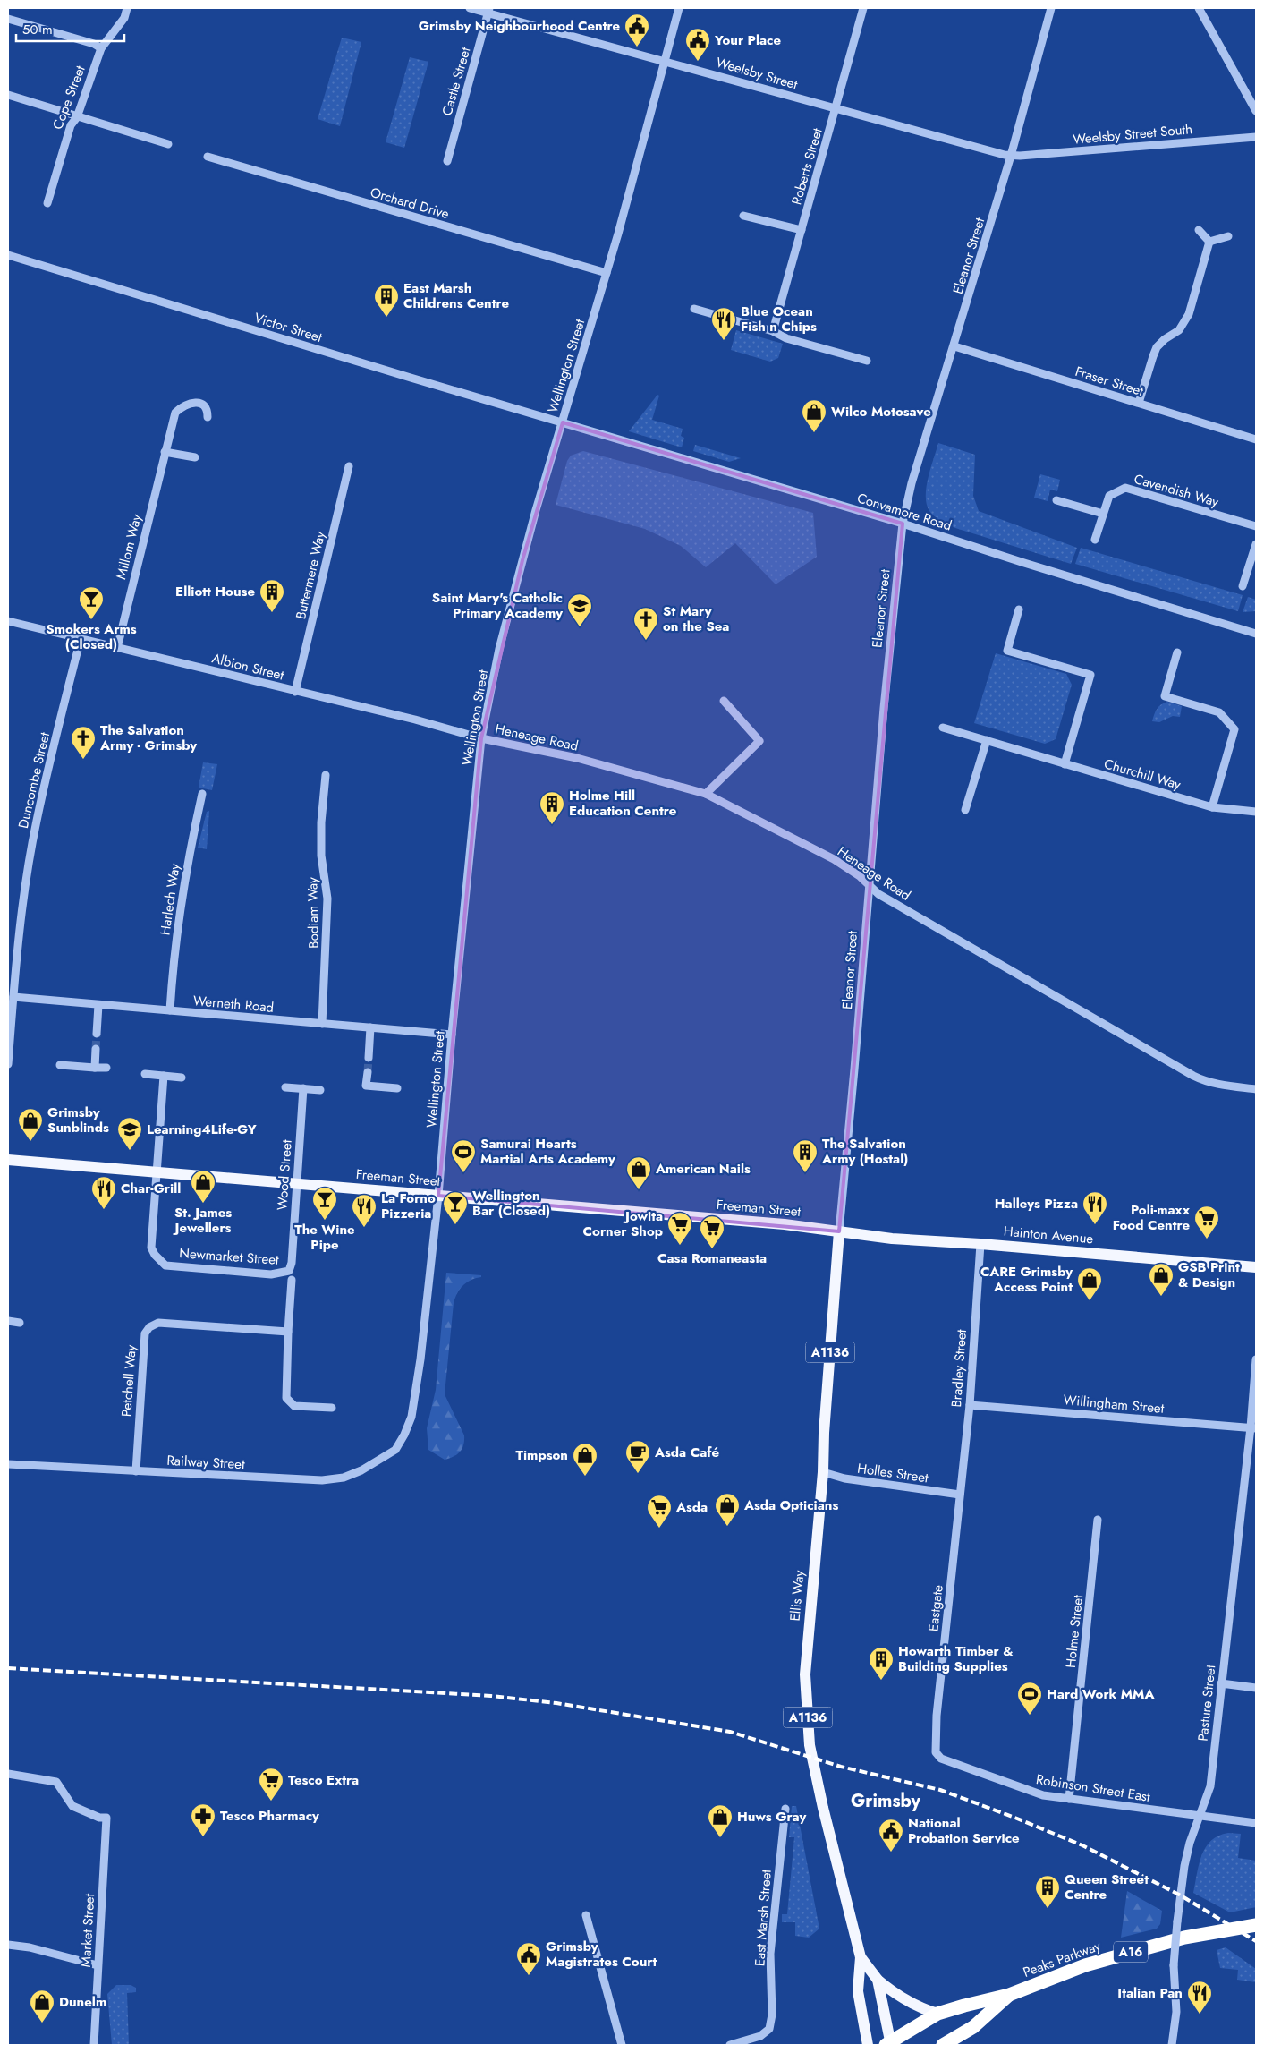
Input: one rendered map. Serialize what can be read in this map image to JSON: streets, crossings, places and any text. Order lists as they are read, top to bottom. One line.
{"streets":{"highway":["A16","Peaks Parkway"],"main road":["Freeman Street","Hainton Avenue","A1136","Ellis Way"],"street":["Weelsby Street","Castle Street","Cope Street","Weelsby Street South","Roberts Street","Orchard Drive","Eleanor Street","Victor Street","Wellington Street","Fraser Street","Cavendish Way","Convamore Road","Millom Way","Buttermere Way","Albion Street","Heneage Road","Churchill Way","Duncombe Street","Harlech Way","Bodiam Way","Werneth Road","Wood Street","Newmarket Street","Bradley Street","Petchell Way","Willingham Street","Railway Street","Holles Street","Eastgate","Holme Street","Pasture Street","Robinson Street East","East Marsh Street","Market Street"]},"crossings":[["Weelsby Street","Castle Street"],["Weelsby Street","Weelsby Street South"],["Weelsby Street","Roberts Street"],["Weelsby Street","Eleanor Street"],["Weelsby Street","Wellington Street"],["Weelsby Street South","Eleanor Street"],["Orchard Drive","Wellington Street"],["Eleanor Street","Fraser Street"],["Eleanor Street","Convamore Road"],["Eleanor Street","Heneage Road"],["Eleanor Street","Freeman Street"],["Eleanor Street","Hainton Avenue"],["Eleanor Street","Ellis Way"],["Victor Street","Wellington Street"],["Victor Street","Convamore Road"],["Wellington Street","Convamore Road"],["Wellington Street","Albion Street"],["Wellington Street","Heneage Road"],["Wellington Street","Werneth Road"],["Wellington Street","Freeman Street"],["Wellington Street","Railway Street"],["Millom Way","Albion Street"],["Buttermere Way","Albion Street"],["Albion Street","Heneage Road"],["Albion Street","Duncombe Street"],["Duncombe Street","Werneth Road"],["Harlech Way","Werneth Road"],["Bodiam Way","Werneth Road"],["Wood Street","Freeman Street"],["Wood Street","Newmarket Street"],["Freeman Street","Hainton Avenue"],["Freeman Street","Newmarket Street"],["Freeman Street","Ellis Way"],["Hainton Avenue","Bradley Street"],["Hainton Avenue","Ellis Way"],["Bradley Street","Willingham Street"],["Bradley Street","Holles Street"],["Bradley Street","Eastgate"],["Petchell Way","Railway Street"],["Willingham Street","Pasture Street"],["Holles Street","Ellis Way"],["Holles Street","Eastgate"],["Ellis Way","Peaks Parkway"],["Eastgate","Robinson Street East"],["Holme Street","Robinson Street East"],["Pasture Street","Robinson Street East"]],"districts":["Grimsby"],"places":{"public building":["Grimsby Neighbourhood Centre","Your Place","National Probation Service","Grimsby Magistrates Court"],"building":["East Marsh Childrens Centre","Elliott House","Holme Hill Education Centre","The Salvation Army (Hostal)","Howarth Timber & Building Supplies","Queen Street Centre"],"restaurant":["Blue Ocean Fish n Chips","Char-Grill","Halleys Pizza","La Forno Pizzeria","Italian Pan"],"shop":["Wilco Motosave","Grimsby Sunblinds","American Nails","St. James Jewellers","GSB Print & Design","CARE Grimsby Access Point","Timpson","Asda Opticians","Huws Gray","Dunelm"],"bar":["Smokers Arms (Closed)","The Wine Pipe","Wellington Bar (Closed)"],"school or university":["Saint Mary's Catholic Primary Academy","Learning4Life-GY"],"church":["St Mary on the Sea","The Salvation Army - Grimsby"],"sports":["Samurai Hearts Martial Arts Academy","Hard Work MMA"],"supermarket":["Poli-maxx Food Centre","Jowita Corner Shop","Casa Romaneasta","Asda","Tesco Extra"],"cafe":["Asda Café"],"pharmacy":["Tesco Pharmacy"]},"scale_bar":"50 m"}
